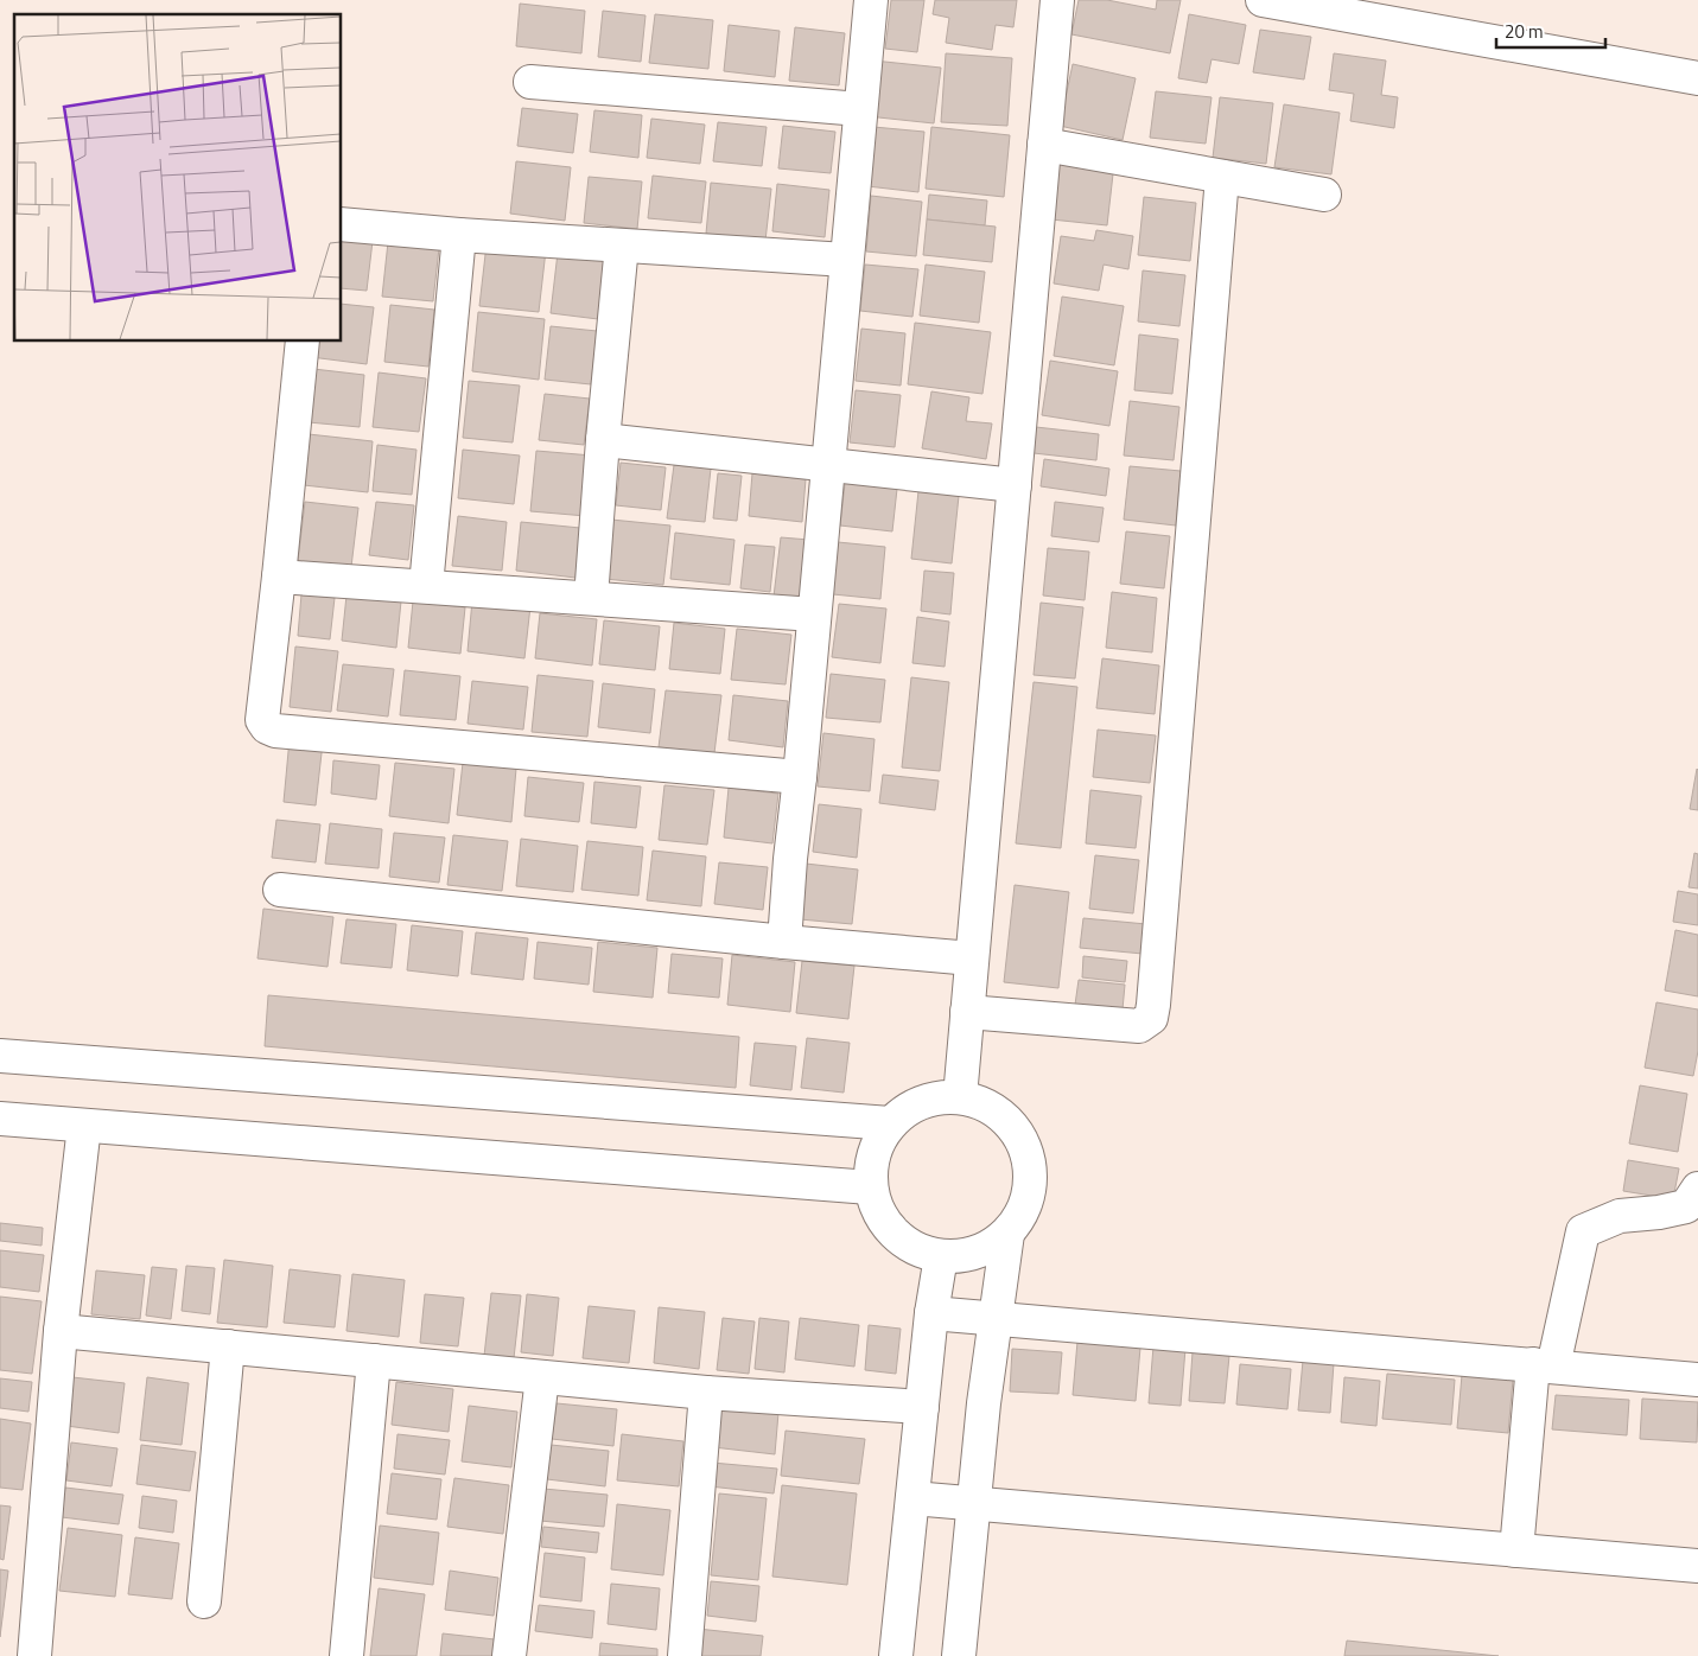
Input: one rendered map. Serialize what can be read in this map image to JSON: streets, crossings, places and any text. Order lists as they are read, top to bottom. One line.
{"scale_bar":"20 m"}
